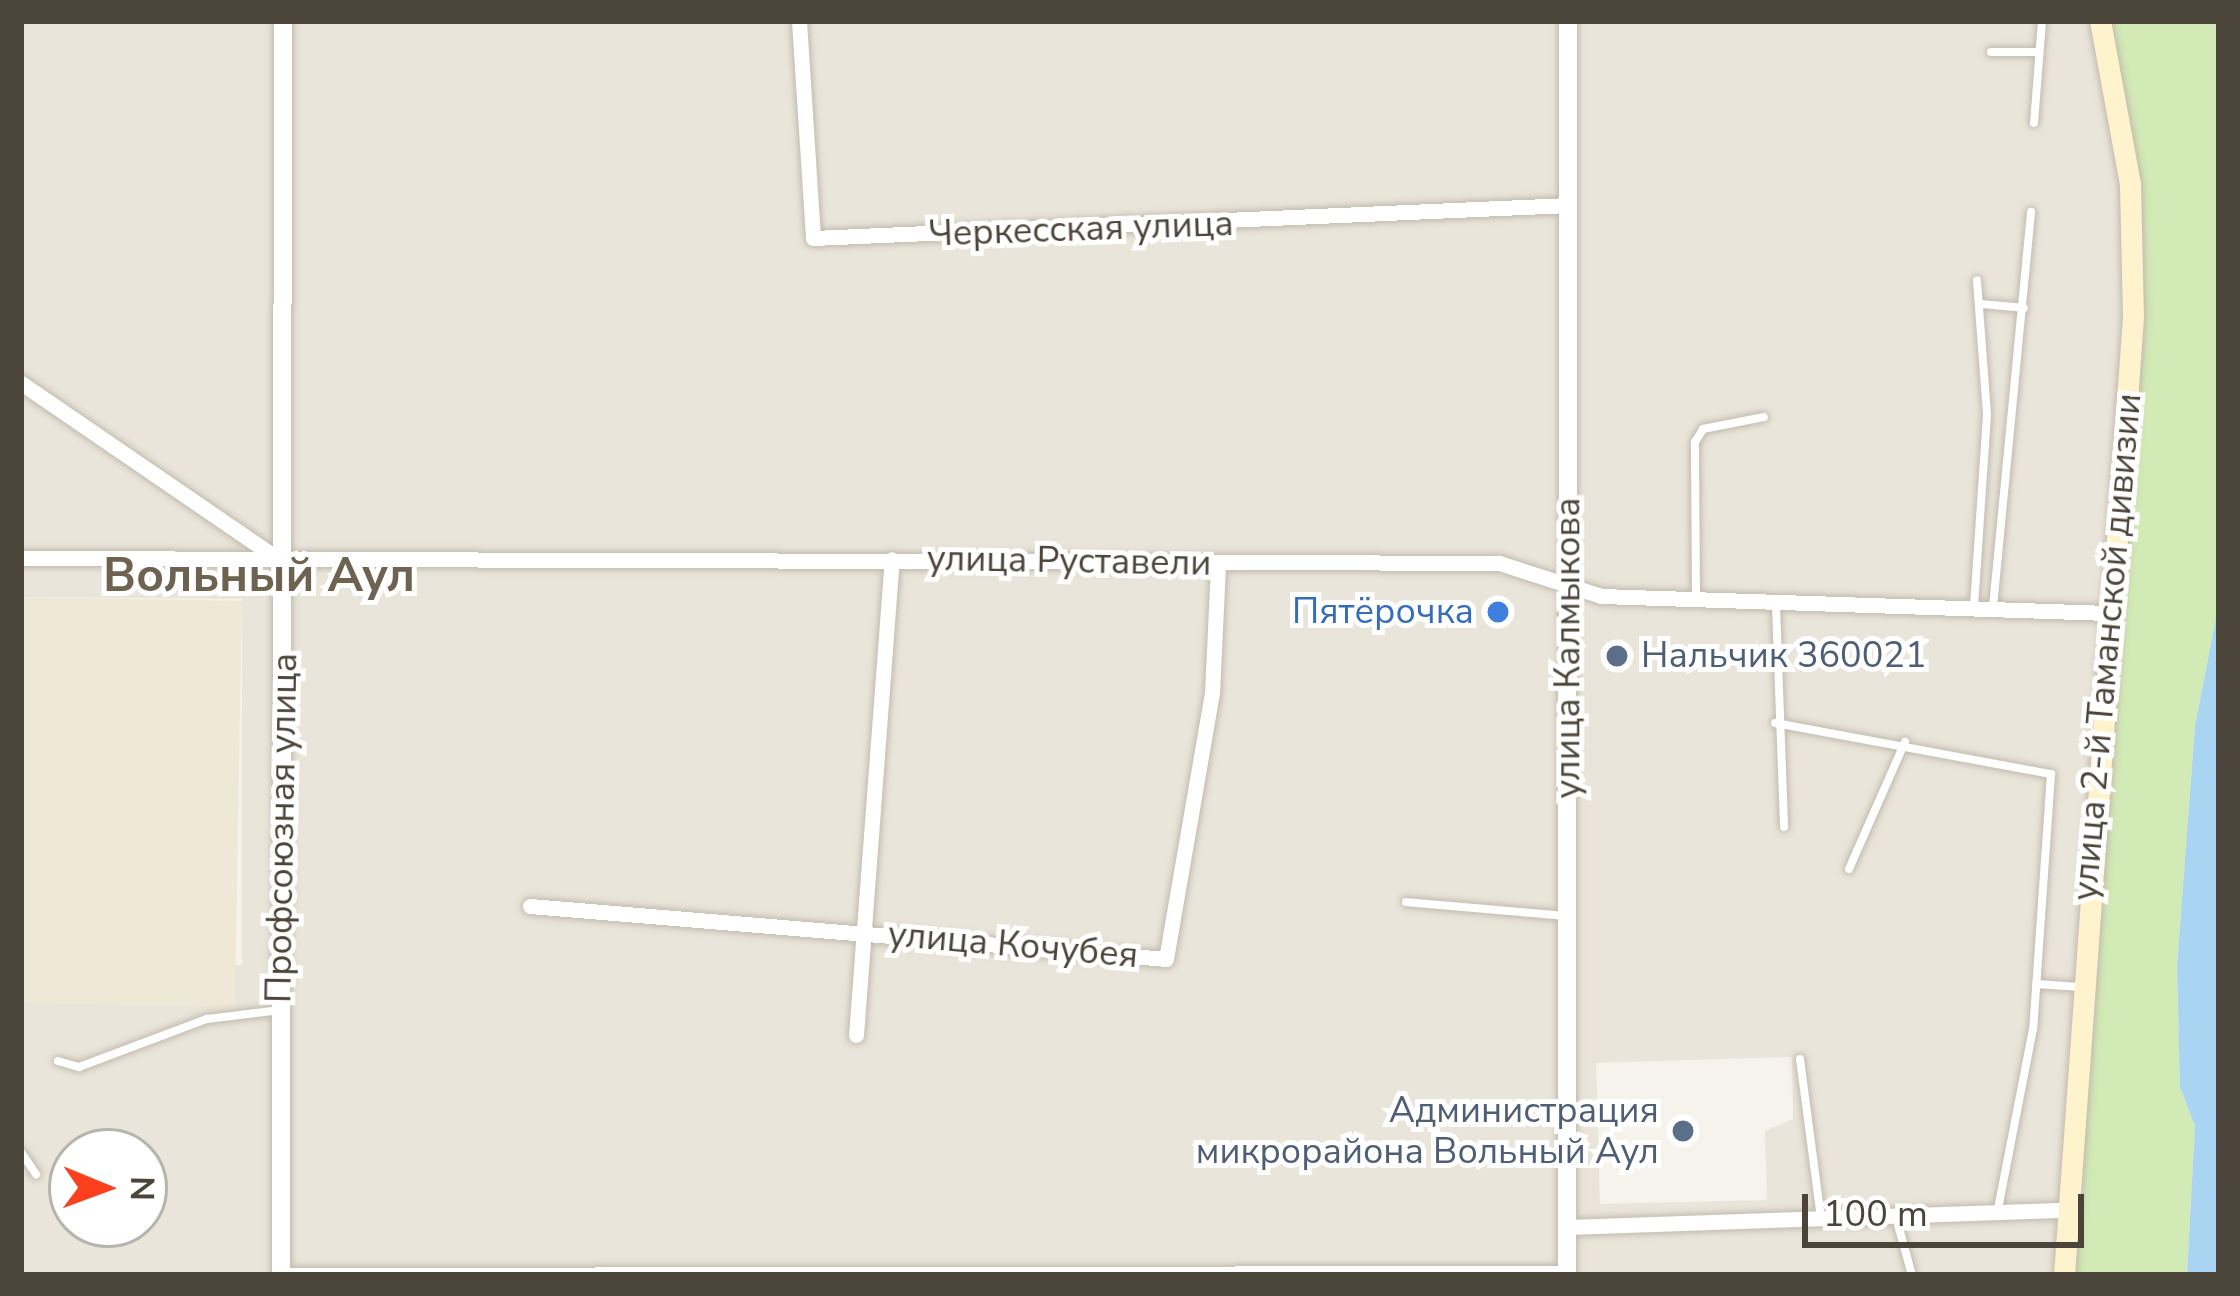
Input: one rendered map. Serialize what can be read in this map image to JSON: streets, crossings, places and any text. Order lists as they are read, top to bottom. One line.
{"streets":{"main road":["улица 2-й Таманской дивизии"],"street":["Черкесская улица","улица Руставели","улица Калмыкова","Профсоюзная улица","улица Кочубея"]},"crossings":[["Черкесская улица","улица Калмыкова"],["улица Руставели","улица 2-й Таманской дивизии"],["улица Руставели","улица Калмыкова"],["улица Руставели","Профсоюзная улица"],["улица Руставели","улица Кочубея"]],"districts":["Вольный Аул"],"places":["Пятёрочка","Нальчик 360021","Администрация микрорайона Вольный Аул"],"scale_bar":"100 m","north":"right"}
